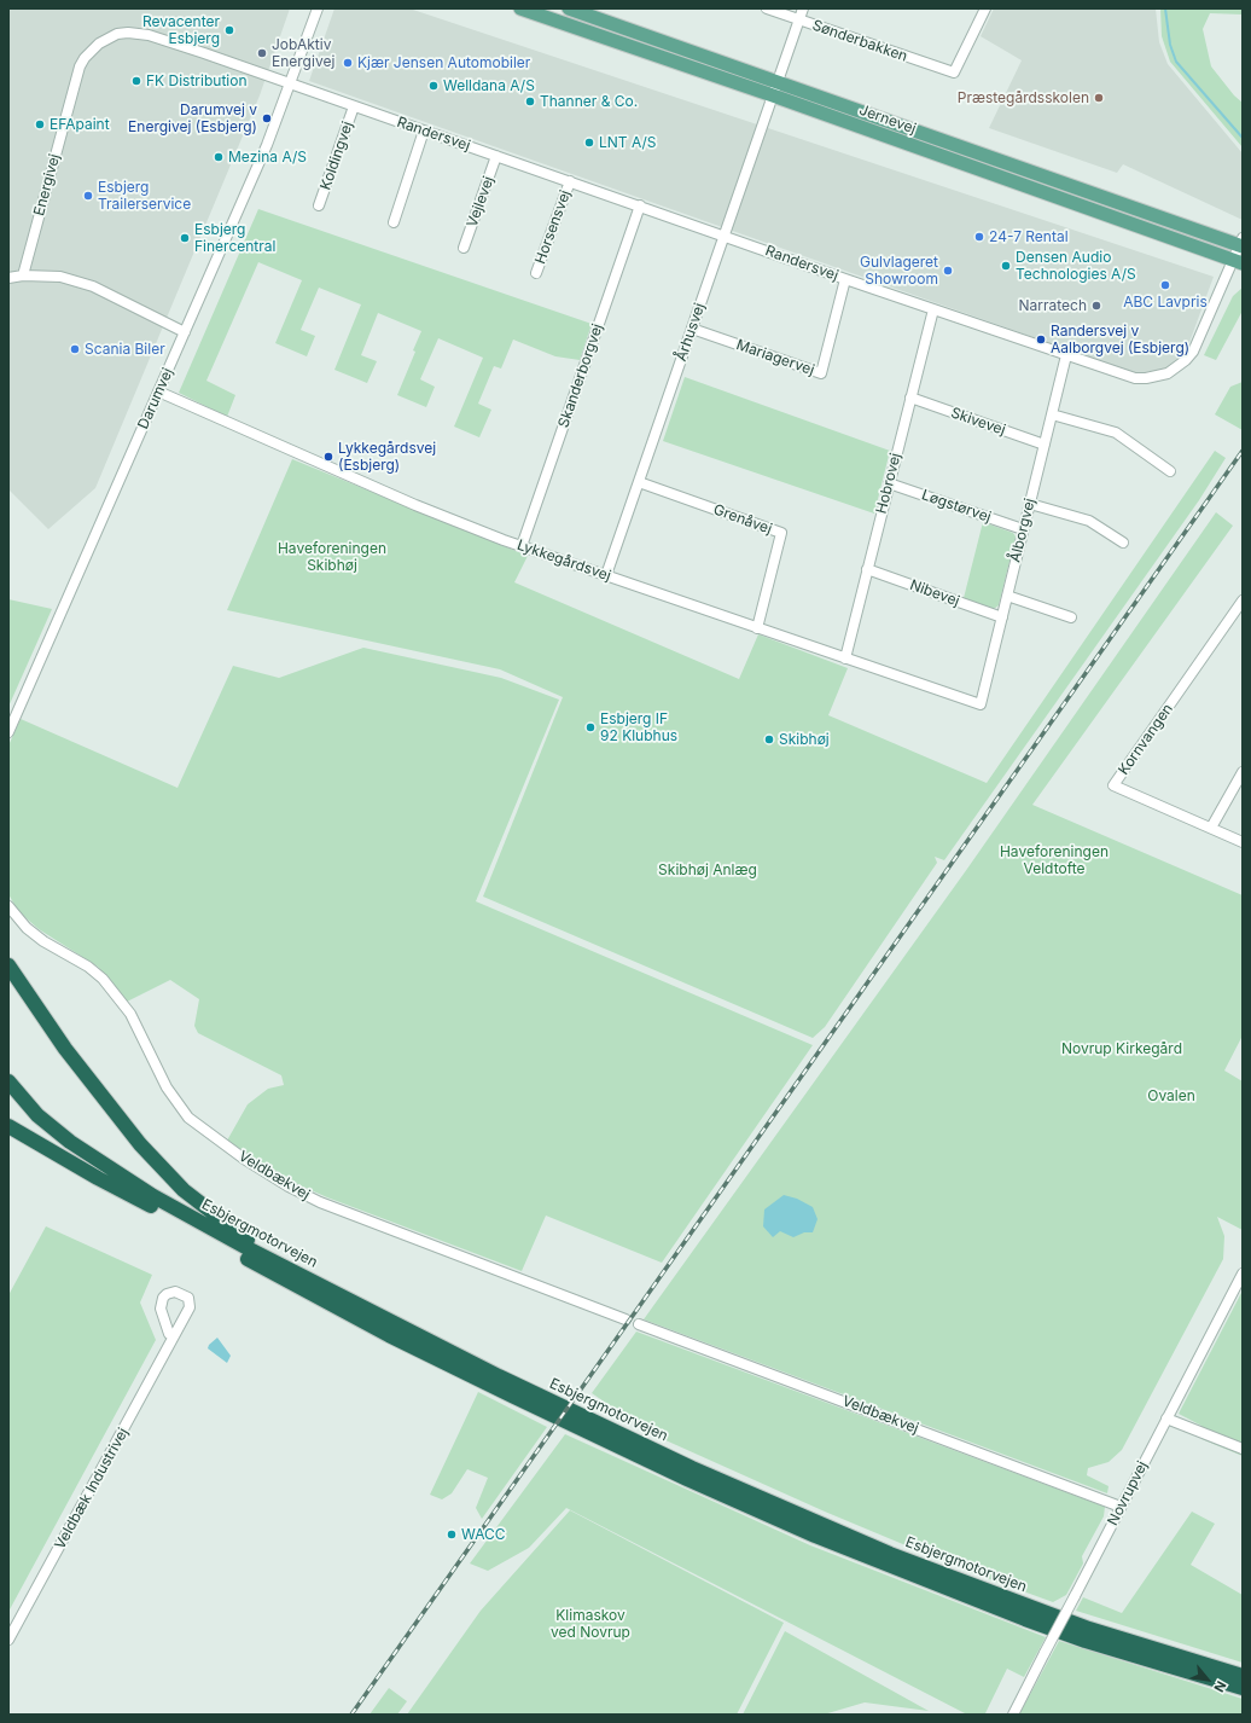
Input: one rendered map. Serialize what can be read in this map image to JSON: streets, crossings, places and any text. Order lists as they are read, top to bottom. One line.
{"streets":{"highway":["Esbjergmotorvejen"],"main road":["Jernevej"],"street":["Sønderbakken","Randersvej","Koldingvej","Energivej","Vejlevej","Horsensvej","Århusvej","Mariagervej","Skanderborgvej","Darumvej","Skivevej","Hobrovej","Løgstørvej","Grenåvej","Ålborgvej","Lykkegårdsvej","Nibevej","Kornvangen","Veldbækvej","Veldbæk Industrivej","Novrupvej"]},"crossings":[["Sønderbakken","Århusvej"],["Jernevej","Randersvej"],["Jernevej","Århusvej"],["Randersvej","Koldingvej"],["Randersvej","Energivej"],["Randersvej","Vejlevej"],["Randersvej","Horsensvej"],["Randersvej","Århusvej"],["Randersvej","Mariagervej"],["Randersvej","Skanderborgvej"],["Randersvej","Darumvej"],["Randersvej","Hobrovej"],["Randersvej","Ålborgvej"],["Energivej","Darumvej"],["Århusvej","Mariagervej"],["Århusvej","Grenåvej"],["Århusvej","Lykkegårdsvej"],["Skanderborgvej","Lykkegårdsvej"],["Darumvej","Lykkegårdsvej"],["Skivevej","Hobrovej"],["Skivevej","Ålborgvej"],["Hobrovej","Løgstørvej"],["Hobrovej","Lykkegårdsvej"],["Hobrovej","Nibevej"],["Løgstørvej","Ålborgvej"],["Grenåvej","Lykkegårdsvej"],["Ålborgvej","Lykkegårdsvej"],["Ålborgvej","Nibevej"],["Veldbækvej","Novrupvej"]],"parks":["Haveforeningen Skibhøj","Haveforeningen Veldtofte","Skibhøj Anlæg","Novrup Kirkegård","Ovalen","Klimaskov ved Novrup"],"places":["Revacenter Esbjerg","JobAktiv Energivej","Kjær Jensen Automobiler","FK Distribution","Welldana A/S","Præstegårdsskolen","Thanner & Co.","Darumvej v Energivej (Esbjerg)","EFApaint","LNT A/S","Mezina A/S","Esbjerg Trailerservice","24-7 Rental","Esbjerg Finercentral","Densen Audio Technologies A/S","Gulvlageret Showroom","ABC Lavpris","Narratech","Randersvej v Aalborgvej (Esbjerg)","Scania Biler","Lykkegårdsvej (Esbjerg)","Esbjerg IF 92 Klubhus","Skibhøj","WACC"],"north":"bottom right"}
